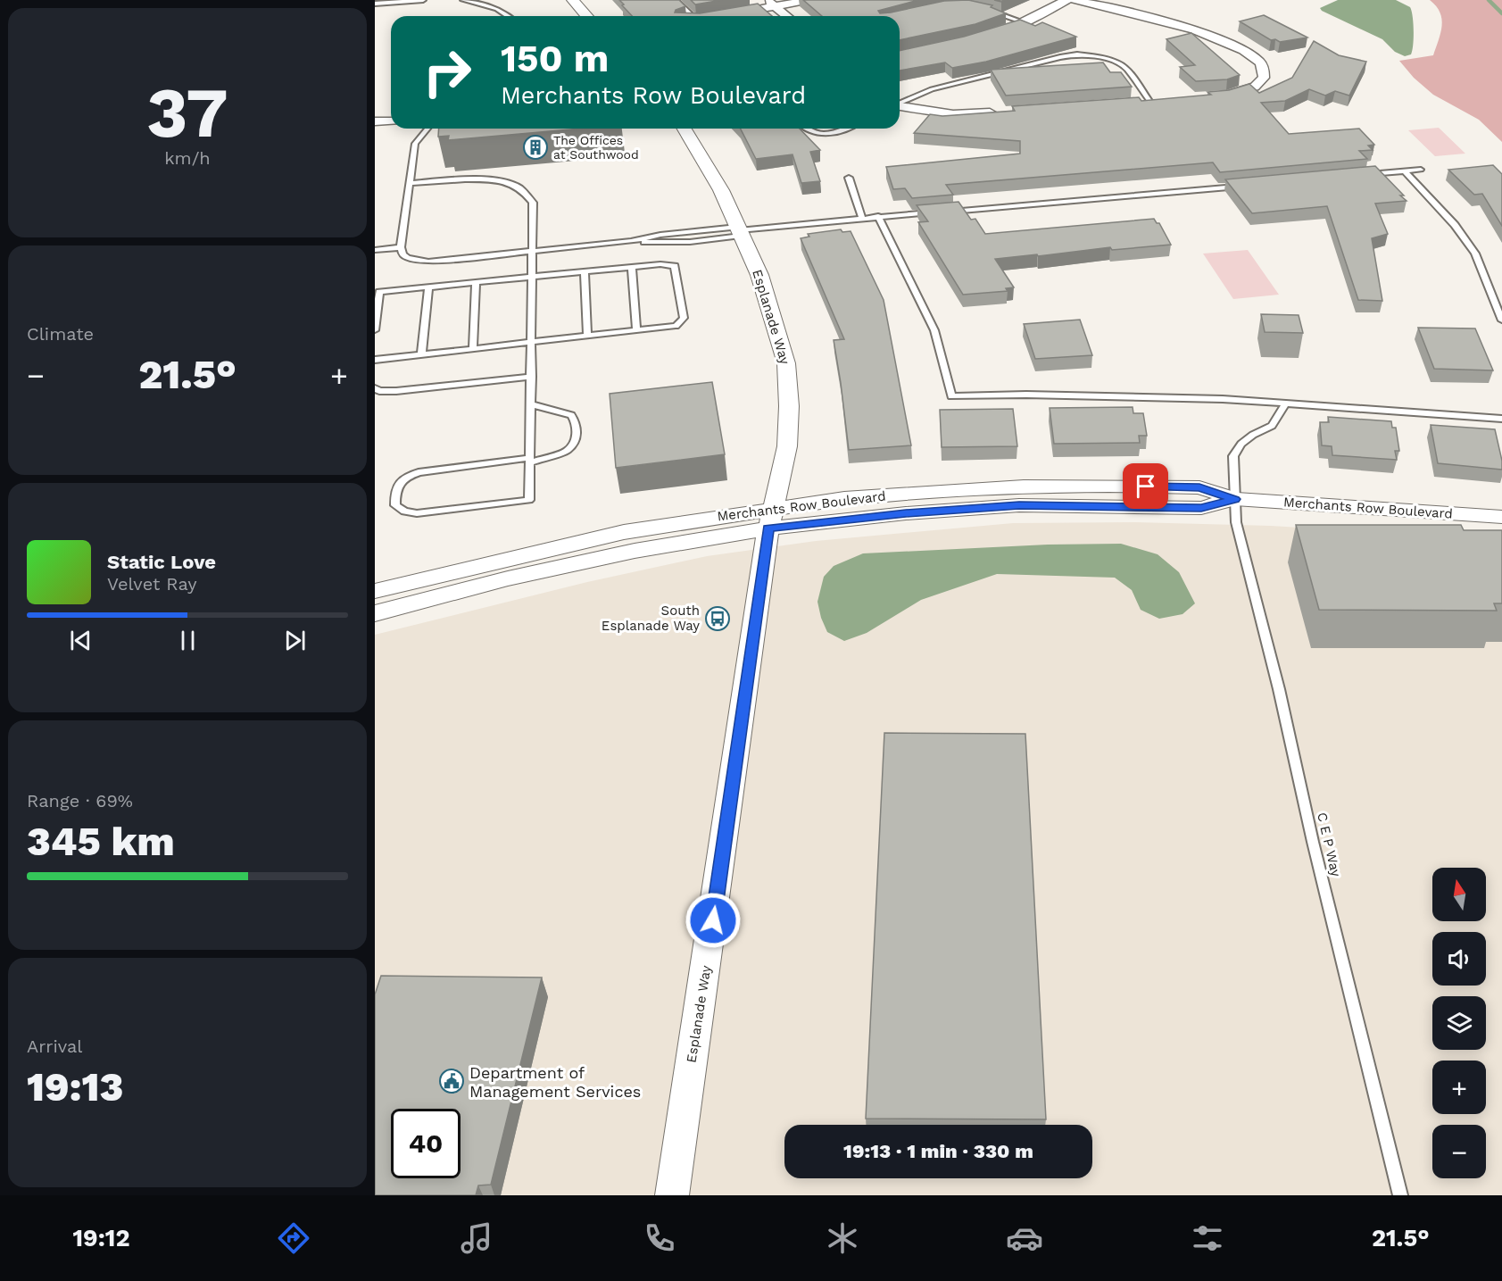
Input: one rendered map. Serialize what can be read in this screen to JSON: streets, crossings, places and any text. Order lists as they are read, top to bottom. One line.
{"streets":{"street":["Esplanade Way","Merchants Row Boulevard"],"lane":["C E P Way"]},"crossings":[["Esplanade Way","Merchants Row Boulevard"],["Merchants Row Boulevard","C E P Way"]],"places":{"building":["The Offices at Southwood"],"bus stop":["South Esplanade Way"],"public building":["Department of Management Services"]},"north":"top","page":{"tile":[["37","km/h"],"Climate",["Range · 69%","345 km"],["Arrival","19:13"]],"turn":["150 m","Merchants Row Boulevard"],"heat":["−","21.5°","+"],"song":["Static Love","Velvet Ray"],"map_buttons":["+","−"],"limit":"40","trip":"19:13 · 1 min · 330 m","tabs":["19:12","21.5°"]}}
